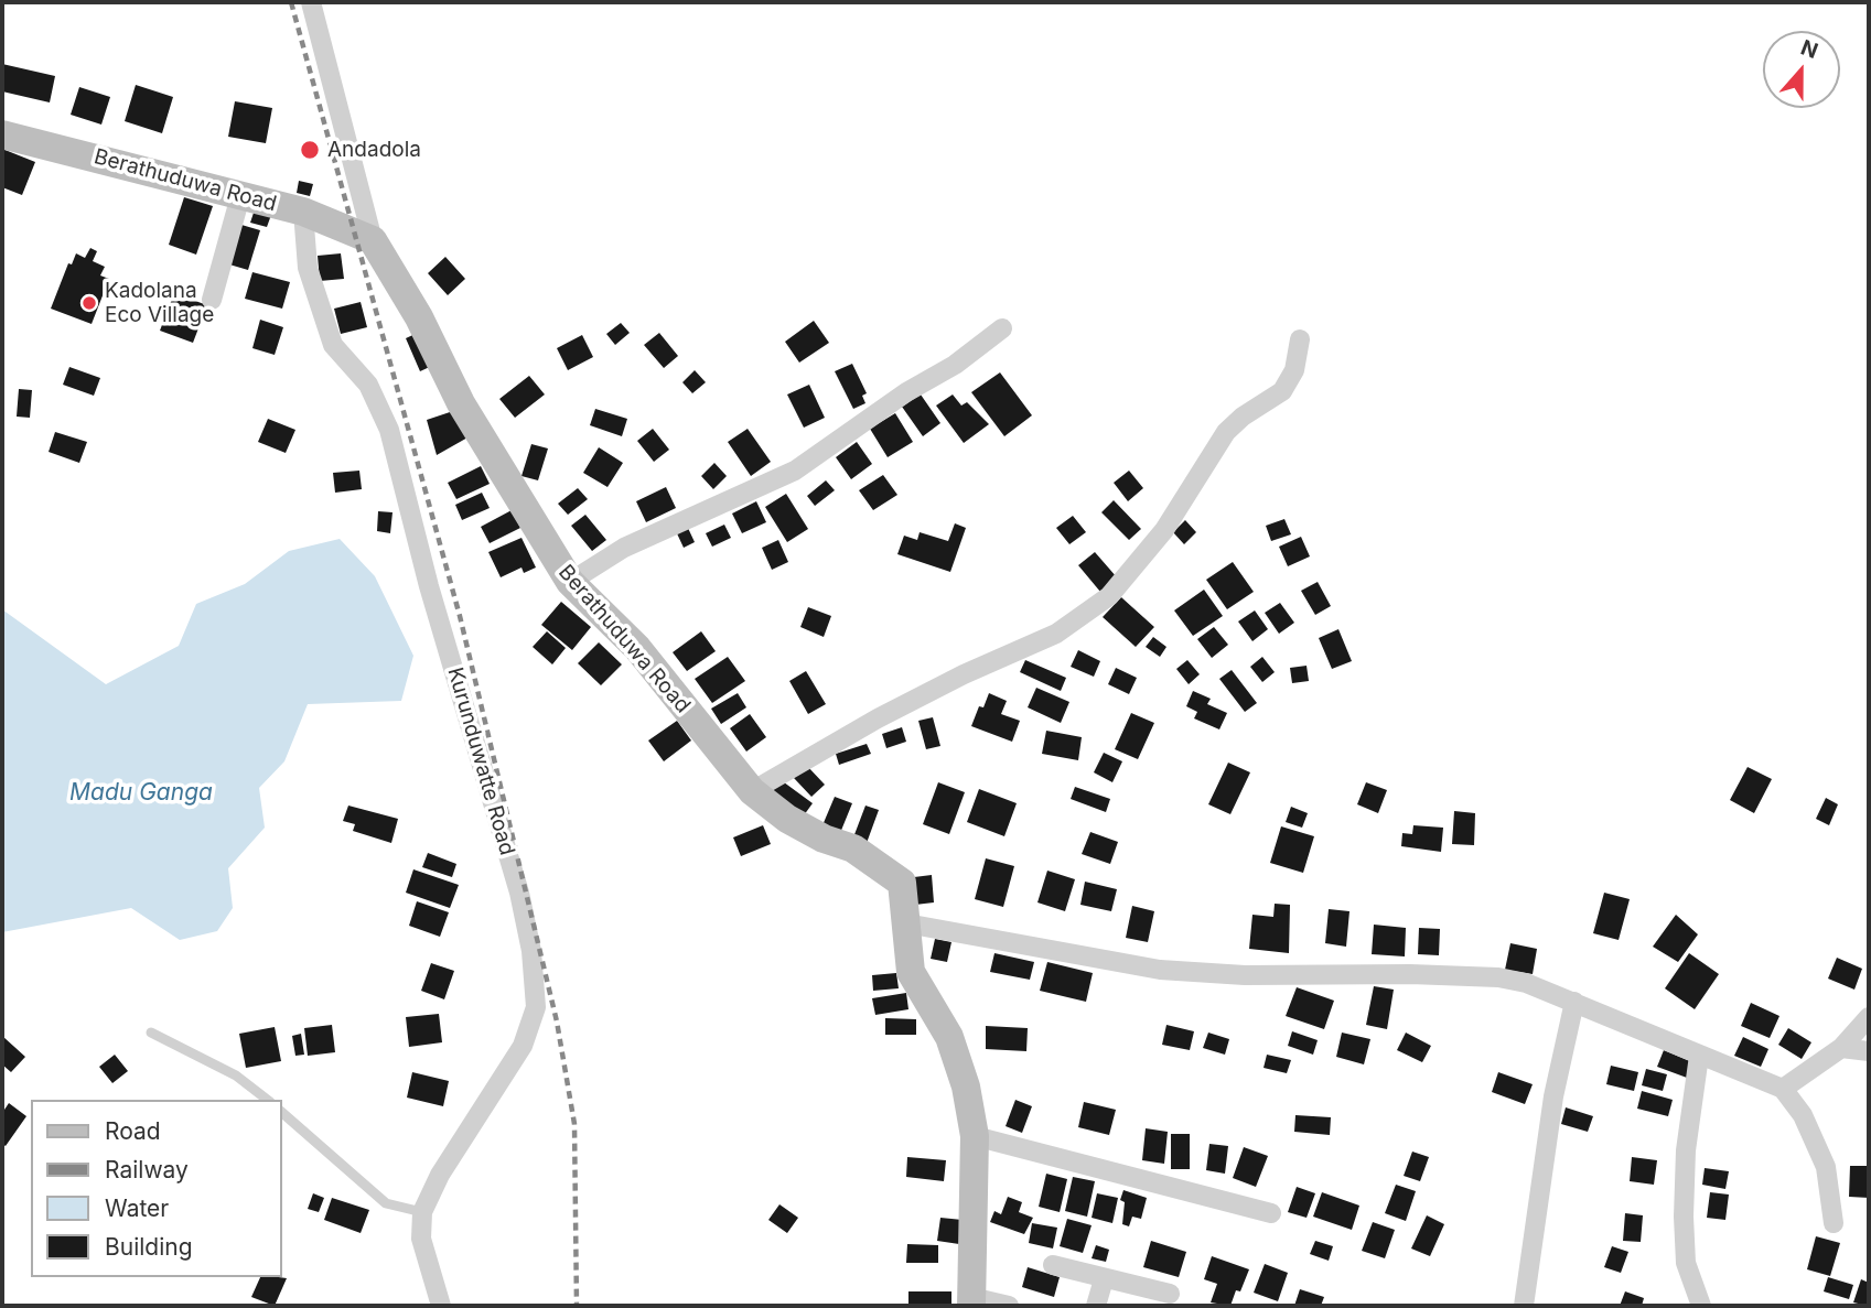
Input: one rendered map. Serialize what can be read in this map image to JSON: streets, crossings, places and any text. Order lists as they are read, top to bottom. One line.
{"streets":{"street":["Berathuduwa Road","Kurunduwatte Road"]},"crossings":[["Berathuduwa Road","Kurunduwatte Road"]],"water":["Madu Ganga"],"places":["Andadola","Kadolana Eco Village"],"legend":["Road","Railway","Water","Building"],"north":"top"}
